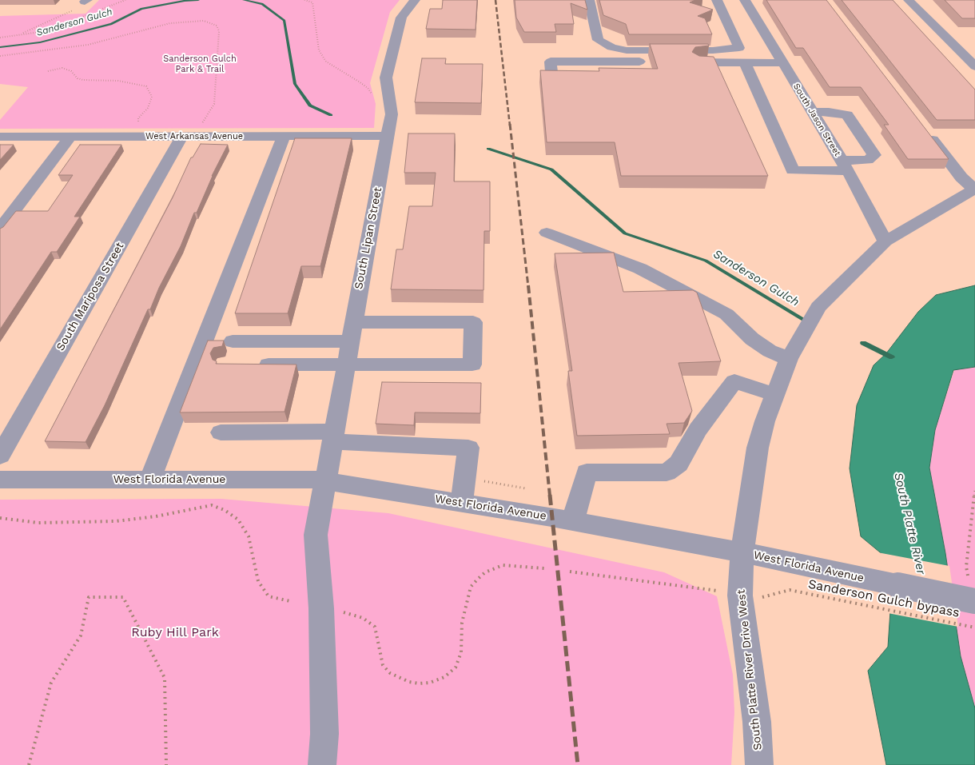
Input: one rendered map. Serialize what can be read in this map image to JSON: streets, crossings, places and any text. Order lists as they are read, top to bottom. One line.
{"streets":{"street":["South Jason Street","West Arkansas Avenue","South Lipan Street","South Mariposa Street","West Florida Avenue","South Platte River Drive West"],"path":["Sanderson Gulch bypass"]},"crossings":[["South Jason Street","South Platte River Drive West"],["West Arkansas Avenue","South Lipan Street"],["West Arkansas Avenue","South Mariposa Street"],["South Lipan Street","West Florida Avenue"],["West Florida Avenue","South Platte River Drive West"]],"water":["Sanderson Gulch","South Platte River"],"parks":["Sanderson Gulch Park & Trail","Ruby Hill Park"]}
